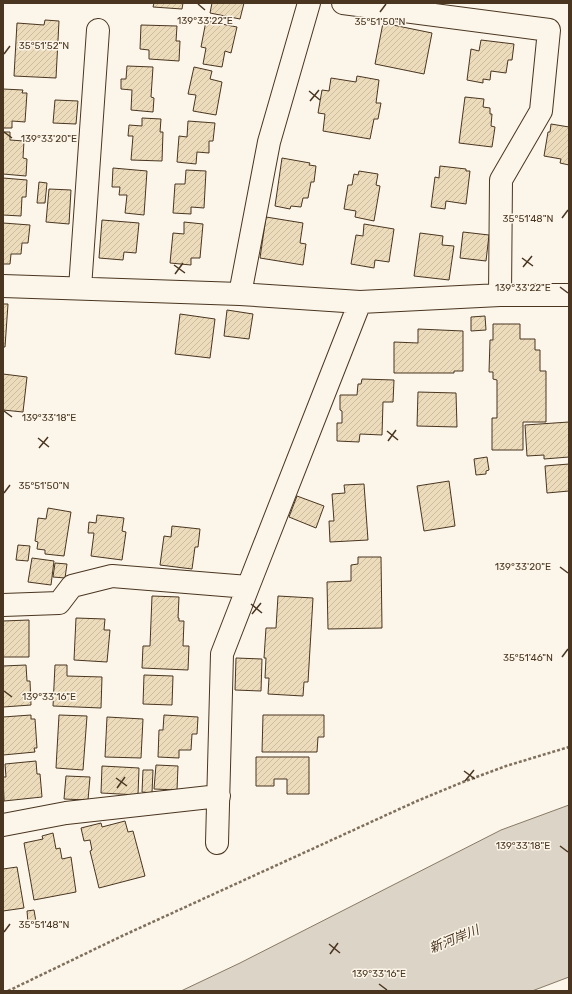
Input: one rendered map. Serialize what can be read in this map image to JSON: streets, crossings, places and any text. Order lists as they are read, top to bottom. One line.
{"water":["新河岸川"],"coordinates":["139°33'22\"E","35°51'50\"N","35°51'52\"N","139°33'20\"E","35°51'48\"N","139°33'18\"E","35°51'46\"N","139°33'16\"E"]}
